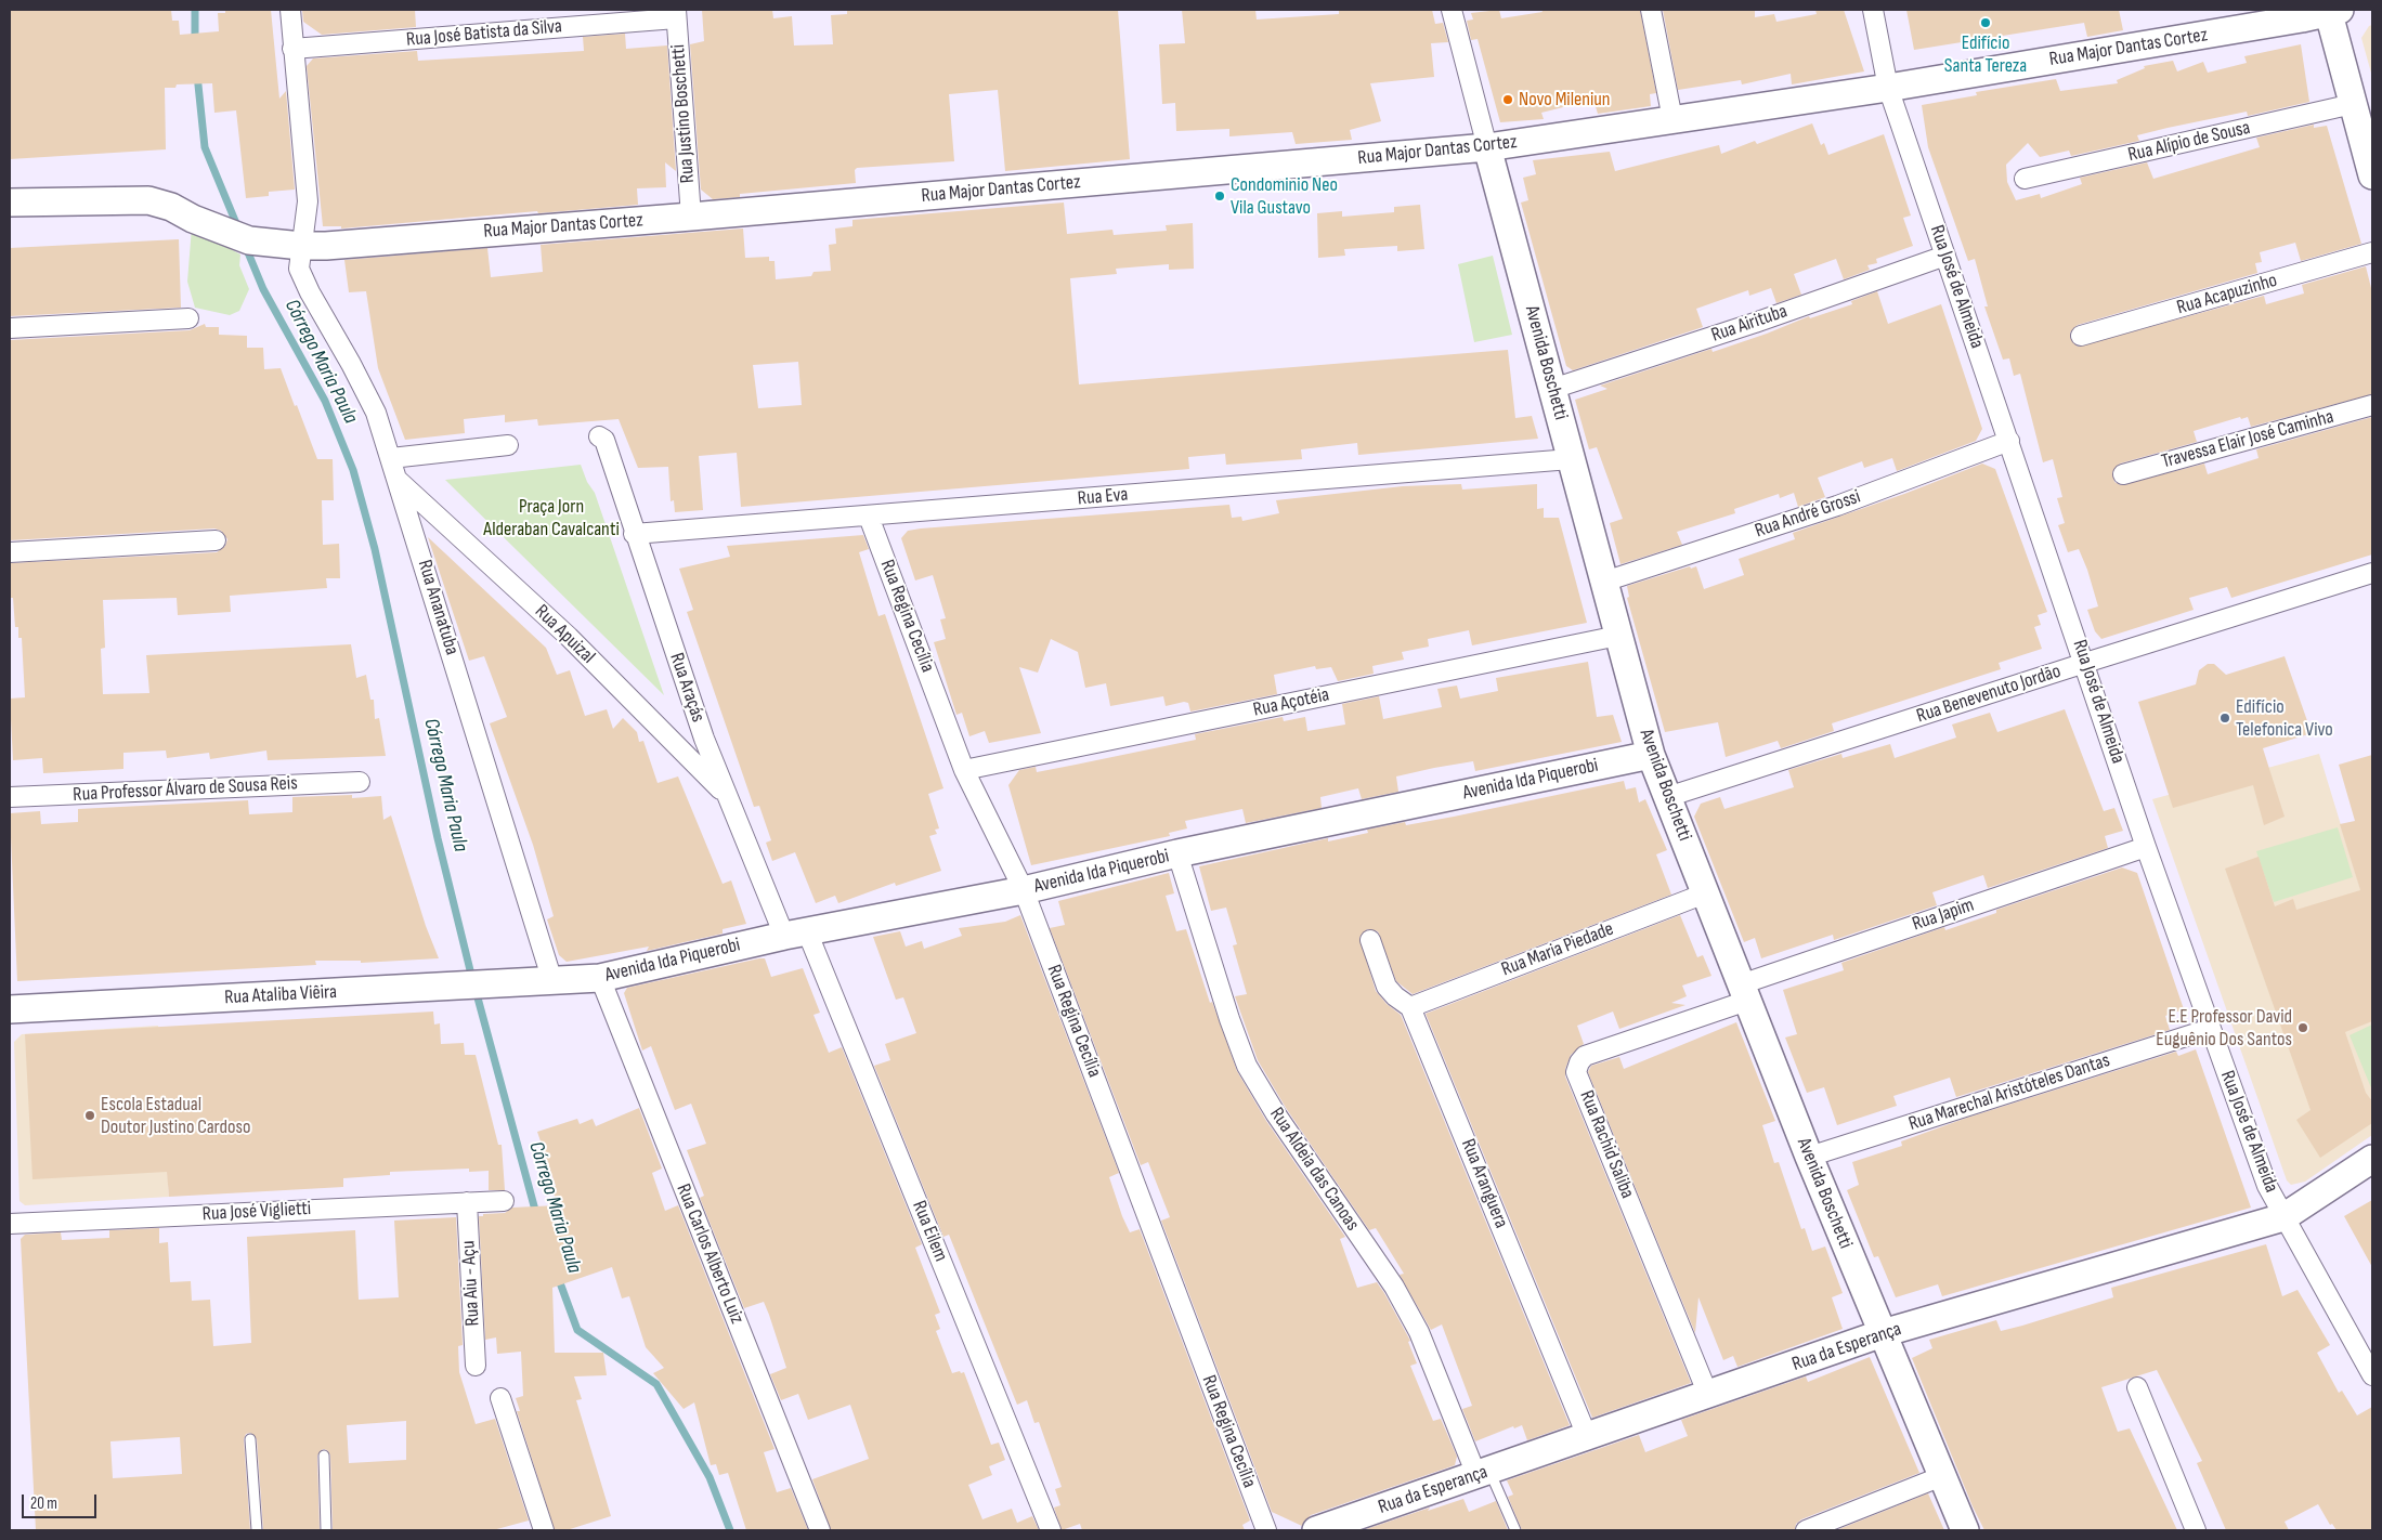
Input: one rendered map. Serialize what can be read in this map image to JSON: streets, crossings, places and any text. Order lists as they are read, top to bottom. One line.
{"streets":{"street":["Rua José Batista da Silva","Rua Major Dantas Cortez","Rua Justino Boschetti","Rua Alípio de Sousa","Rua José de Almeida","Rua Acapuzinho","Rua Airituba","Avenida Boschetti","Travessa Elair José Caminha","Rua Eva","Rua André Grossi","Rua Ananatuba","Rua Regina Cecília","Rua Apuizal","Rua Araçás","Rua Benevenuto Jordão","Rua Açotéia","Avenida Ida Piquerobi","Rua Professor Álvaro de Sousa Reis","Rua Japim","Rua Maria Piedade","Rua Ataliba Viêira","Rua Marechal Aristóteles Dantas","Rua Rachid Saliba","Rua Aldeia das Canoas","Rua Aranguera","Rua José Viglietti","Rua Eilem","Rua Carlos Alberto Luiz","Rua Aiu - Açu","Rua da Esperança"]},"crossings":[["Rua José Batista da Silva","Rua Justino Boschetti"],["Rua José Batista da Silva","Rua Ananatuba"],["Rua Major Dantas Cortez","Rua Justino Boschetti"],["Rua Major Dantas Cortez","Rua José de Almeida"],["Rua Major Dantas Cortez","Avenida Boschetti"],["Rua Major Dantas Cortez","Rua Ananatuba"],["Rua José de Almeida","Rua Airituba"],["Rua José de Almeida","Rua André Grossi"],["Rua José de Almeida","Rua Benevenuto Jordão"],["Rua José de Almeida","Rua Japim"],["Rua José de Almeida","Rua Marechal Aristóteles Dantas"],["Rua José de Almeida","Rua da Esperança"],["Rua Airituba","Avenida Boschetti"],["Avenida Boschetti","Rua Eva"],["Avenida Boschetti","Rua André Grossi"],["Avenida Boschetti","Rua Benevenuto Jordão"],["Avenida Boschetti","Rua Açotéia"],["Avenida Boschetti","Avenida Ida Piquerobi"],["Avenida Boschetti","Rua Japim"],["Avenida Boschetti","Rua Maria Piedade"],["Avenida Boschetti","Rua Marechal Aristóteles Dantas"],["Avenida Boschetti","Rua Rachid Saliba"],["Avenida Boschetti","Rua da Esperança"],["Rua Eva","Rua Regina Cecília"],["Rua Eva","Rua Araçás"],["Rua Ananatuba","Rua Apuizal"],["Rua Ananatuba","Avenida Ida Piquerobi"],["Rua Ananatuba","Rua Ataliba Viêira"],["Rua Regina Cecília","Rua Açotéia"],["Rua Regina Cecília","Avenida Ida Piquerobi"],["Rua Apuizal","Rua Araçás"],["Rua Araçás","Avenida Ida Piquerobi"],["Rua Araçás","Rua Eilem"],["Avenida Ida Piquerobi","Rua Ataliba Viêira"],["Avenida Ida Piquerobi","Rua Aldeia das Canoas"],["Avenida Ida Piquerobi","Rua Eilem"],["Avenida Ida Piquerobi","Rua Carlos Alberto Luiz"],["Rua Japim","Rua Rachid Saliba"],["Rua Maria Piedade","Rua Aranguera"],["Rua Rachid Saliba","Rua da Esperança"],["Rua Aldeia das Canoas","Rua da Esperança"],["Rua Aranguera","Rua da Esperança"],["Rua José Viglietti","Rua Aiu - Açu"]],"water":["Córrego Maria Paula"],"parks":["Praça Jorn Alderaban Cavalcanti"],"places":["Edifício Santa Tereza","Novo Mileniun","Condominio Neo Vila Gustavo","Edifício Telefonica Vivo","E.E Professor David Euguênio Dos Santos","Escola Estadual Doutor Justino Cardoso"],"scale_bar":"20 m"}
